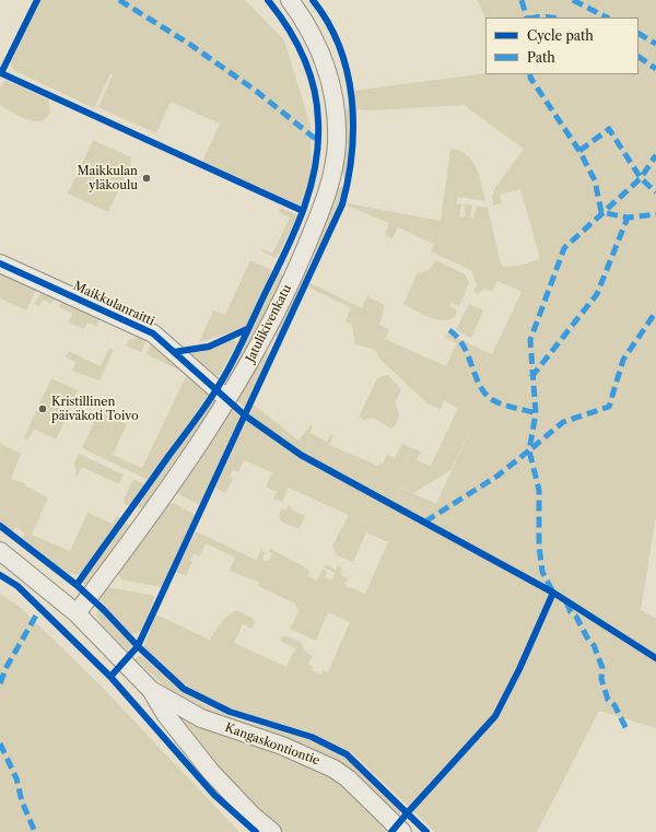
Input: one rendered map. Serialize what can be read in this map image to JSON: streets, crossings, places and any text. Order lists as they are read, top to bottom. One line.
{"streets":{"street":["Maikkulanraitti","Jatulikivenkatu","Kangaskontiontie"]},"crossings":[["Maikkulanraitti","Jatulikivenkatu"],["Jatulikivenkatu","Kangaskontiontie"]],"places":["Maikkulan yläkoulu","Kristillinen päiväkoti Toivo"],"legend":["Cycle path","Path"]}
